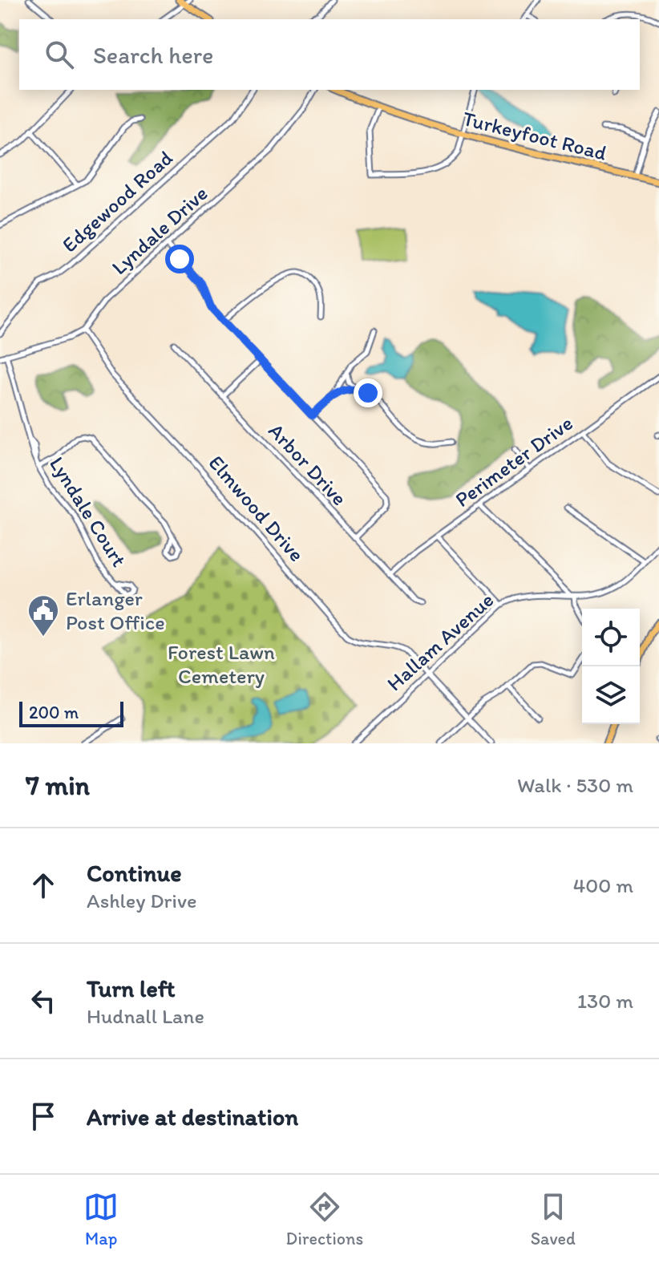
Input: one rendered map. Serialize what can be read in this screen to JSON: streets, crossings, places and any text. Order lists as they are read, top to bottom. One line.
{"streets":{"main road":["Turkeyfoot Road"],"street":["Edgewood Road","Lyndale Drive","Perimeter Drive","Arbor Drive","Elmwood Drive","Lyndale Court","Hallam Avenue"]},"crossings":[["Lyndale Drive","Elmwood Drive"],["Perimeter Drive","Arbor Drive"],["Elmwood Drive","Hallam Avenue"]],"parks":["Forest Lawn Cemetery"],"places":{"public building":["Erlanger Post Office"]},"scale_bar":"200 m","page":{"search":"Search here","scale":"200 m","heading":["7 min","Walk · 530 m"],"list":[["Continue","Ashley Drive","400 m"],["Turn left","Hudnall Lane","130 m"],"Arrive at destination"],"nav":["Map","Directions","Saved"]}}
